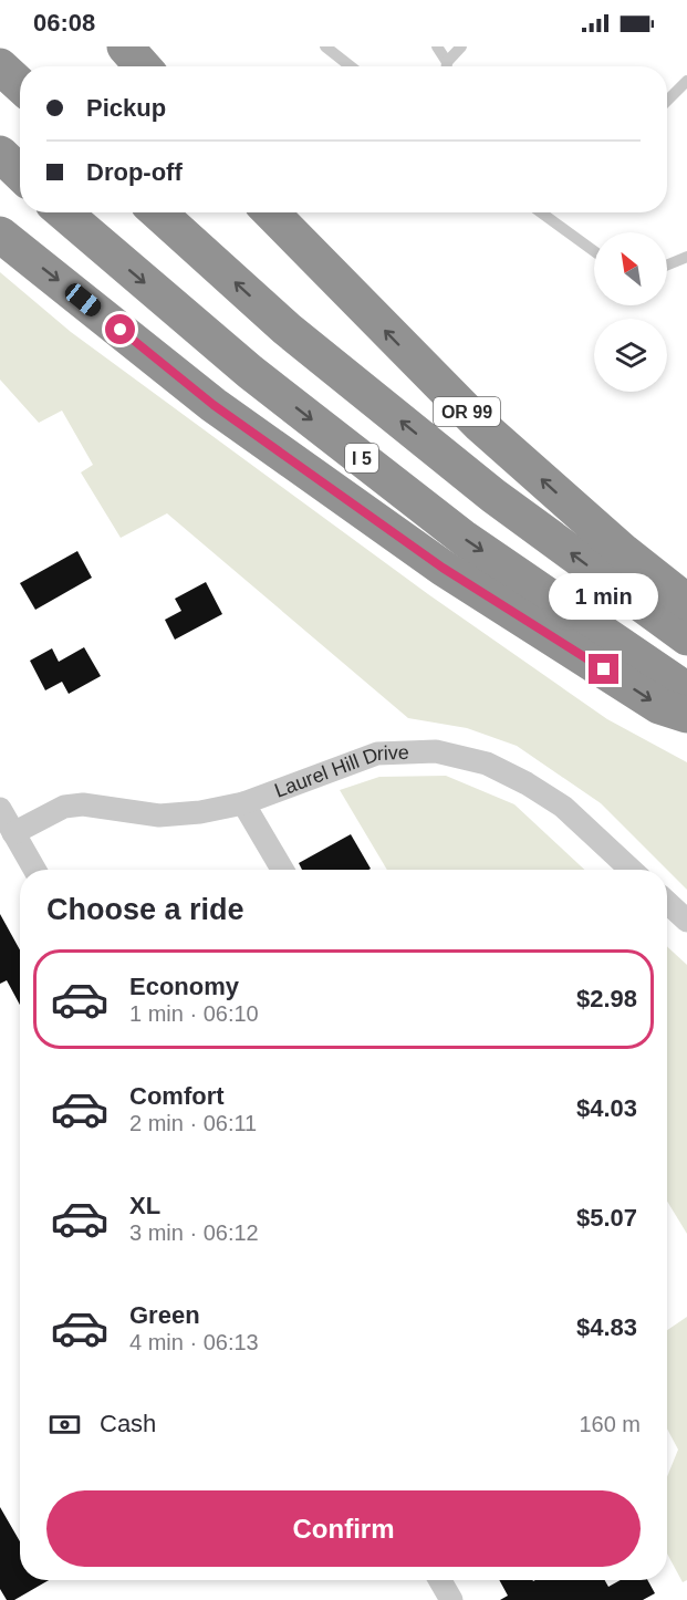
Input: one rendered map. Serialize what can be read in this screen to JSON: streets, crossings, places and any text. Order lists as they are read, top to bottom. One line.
{"streets":{"highway":["OR 99","I 5"],"street":["Laurel Hill Drive"]},"north":"top left","page":{"status":"06:08","banner":["Pickup","Drop-off"],"bubble":"1 min","heading":"Choose a ride","list":[{"name":"Economy","note":"1 min · 06:10","value":"$2.98"},{"name":"Comfort","note":"2 min · 06:11","value":"$4.03"},{"name":"XL","note":"3 min · 06:12","value":"$5.07"},{"name":"Green","note":"4 min · 06:13","value":"$4.83"}],"pay":["Cash","160 m"],"buttons":"Confirm"}}
